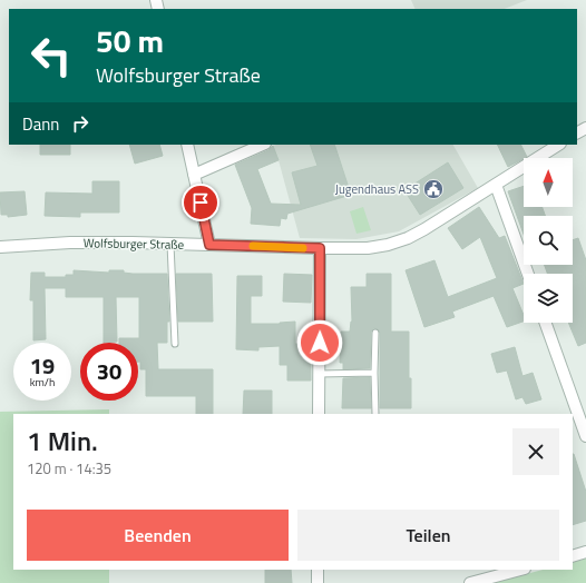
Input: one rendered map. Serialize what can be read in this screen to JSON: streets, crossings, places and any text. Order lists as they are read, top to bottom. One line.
{"streets":{"street":["Wolfsburger Straße"]},"places":{"public building":["Jugendhaus ASS"]},"north":"top","page":{"turn":["50 m","Wolfsburger Straße"],"then":"Dann","speed":"19 km/h","limit":"30","heading":["1 Min.","120 m · 14:35"],"buttons":["Beenden","Teilen"]}}
